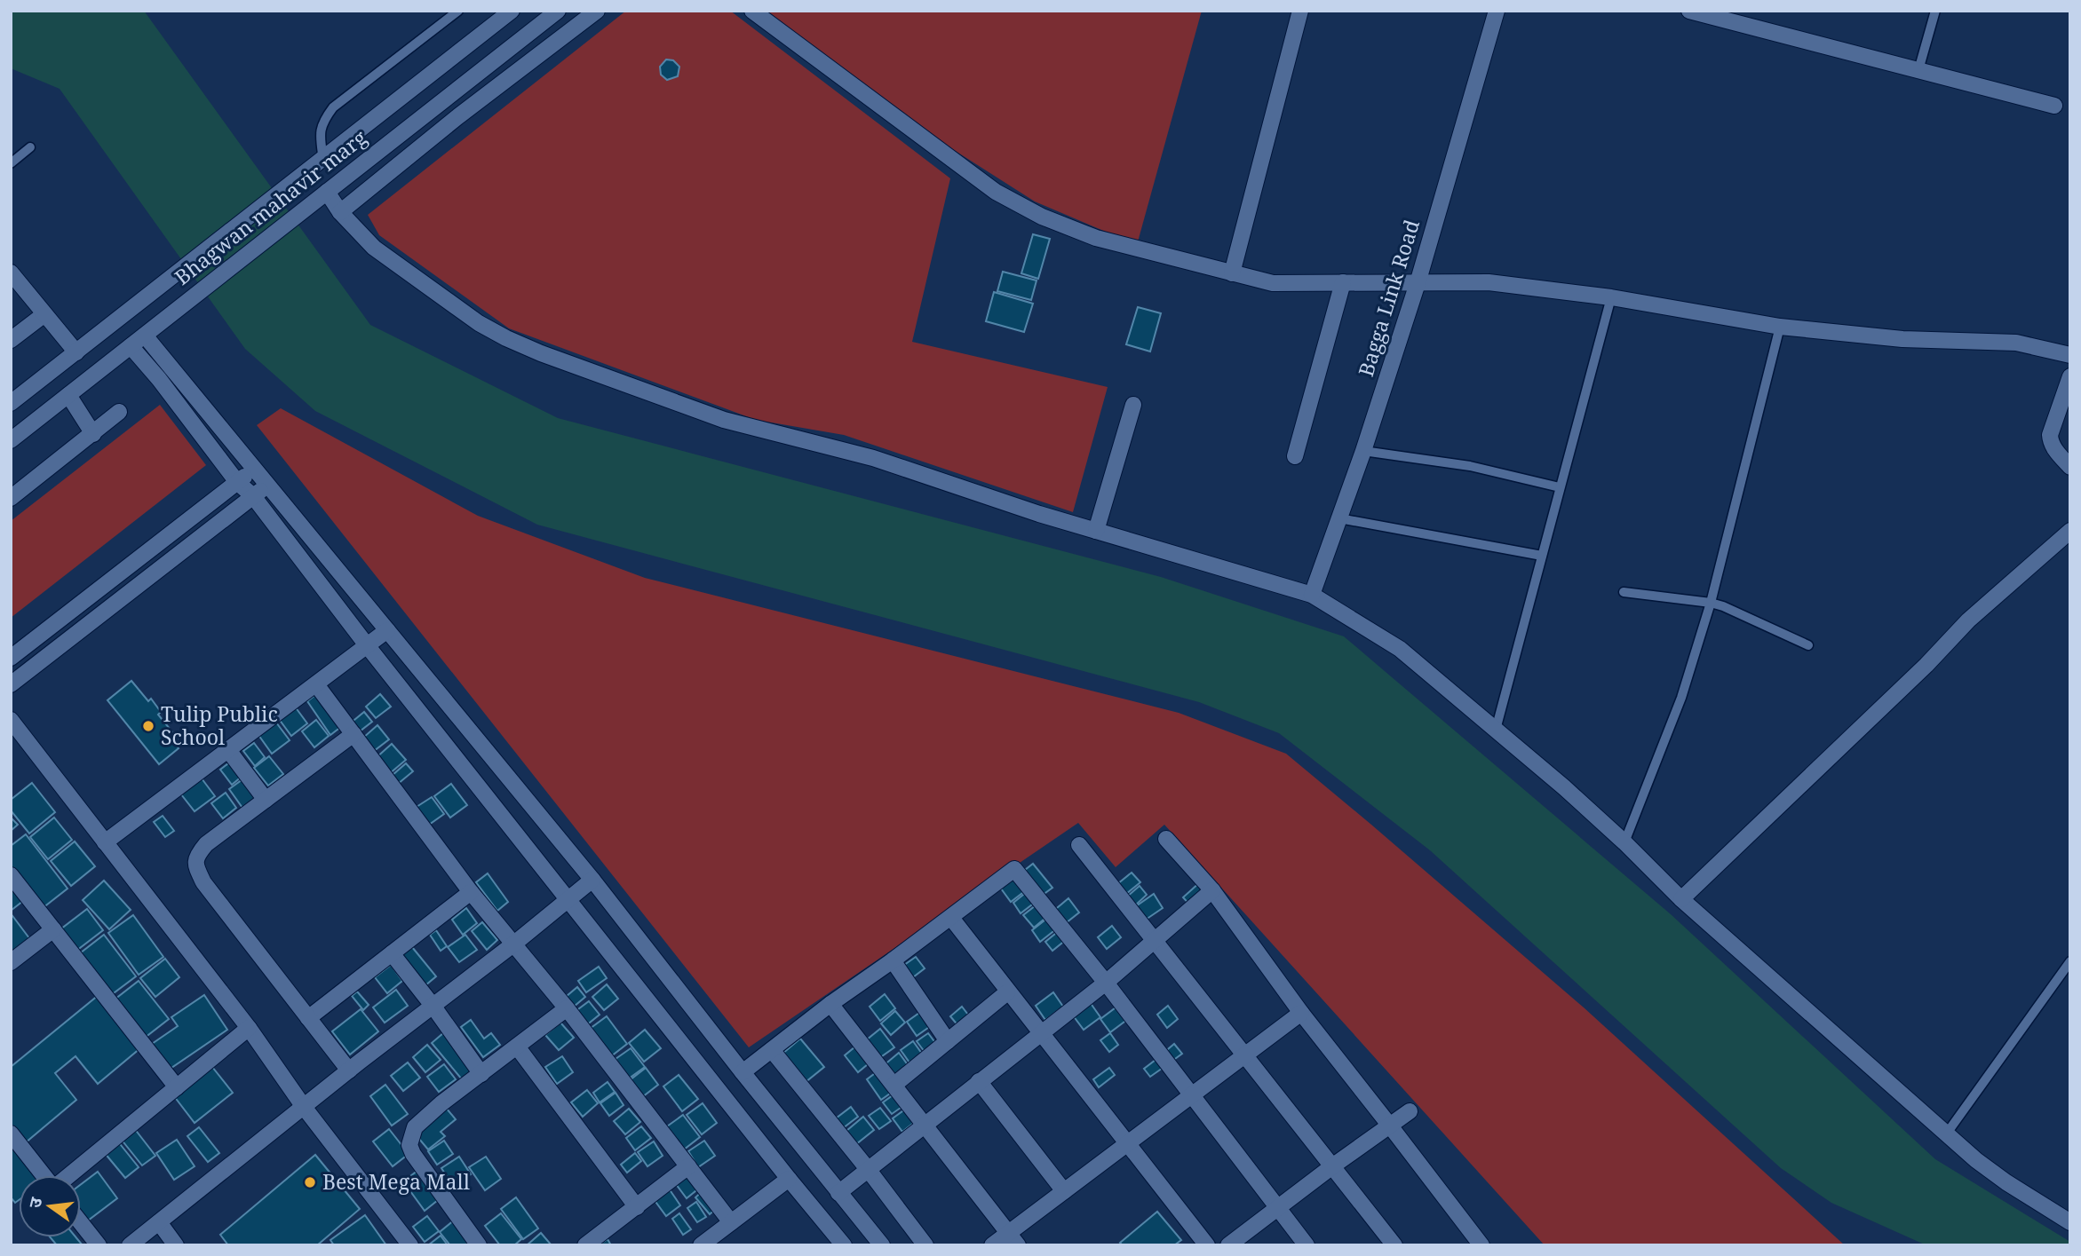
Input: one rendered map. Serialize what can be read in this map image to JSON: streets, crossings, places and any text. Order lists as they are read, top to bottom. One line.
{"streets":{"street":["Bhagwan mahavir marg","Bagga Link Road"]},"places":["Tulip Public School","Best Mega Mall"],"north":"left"}
